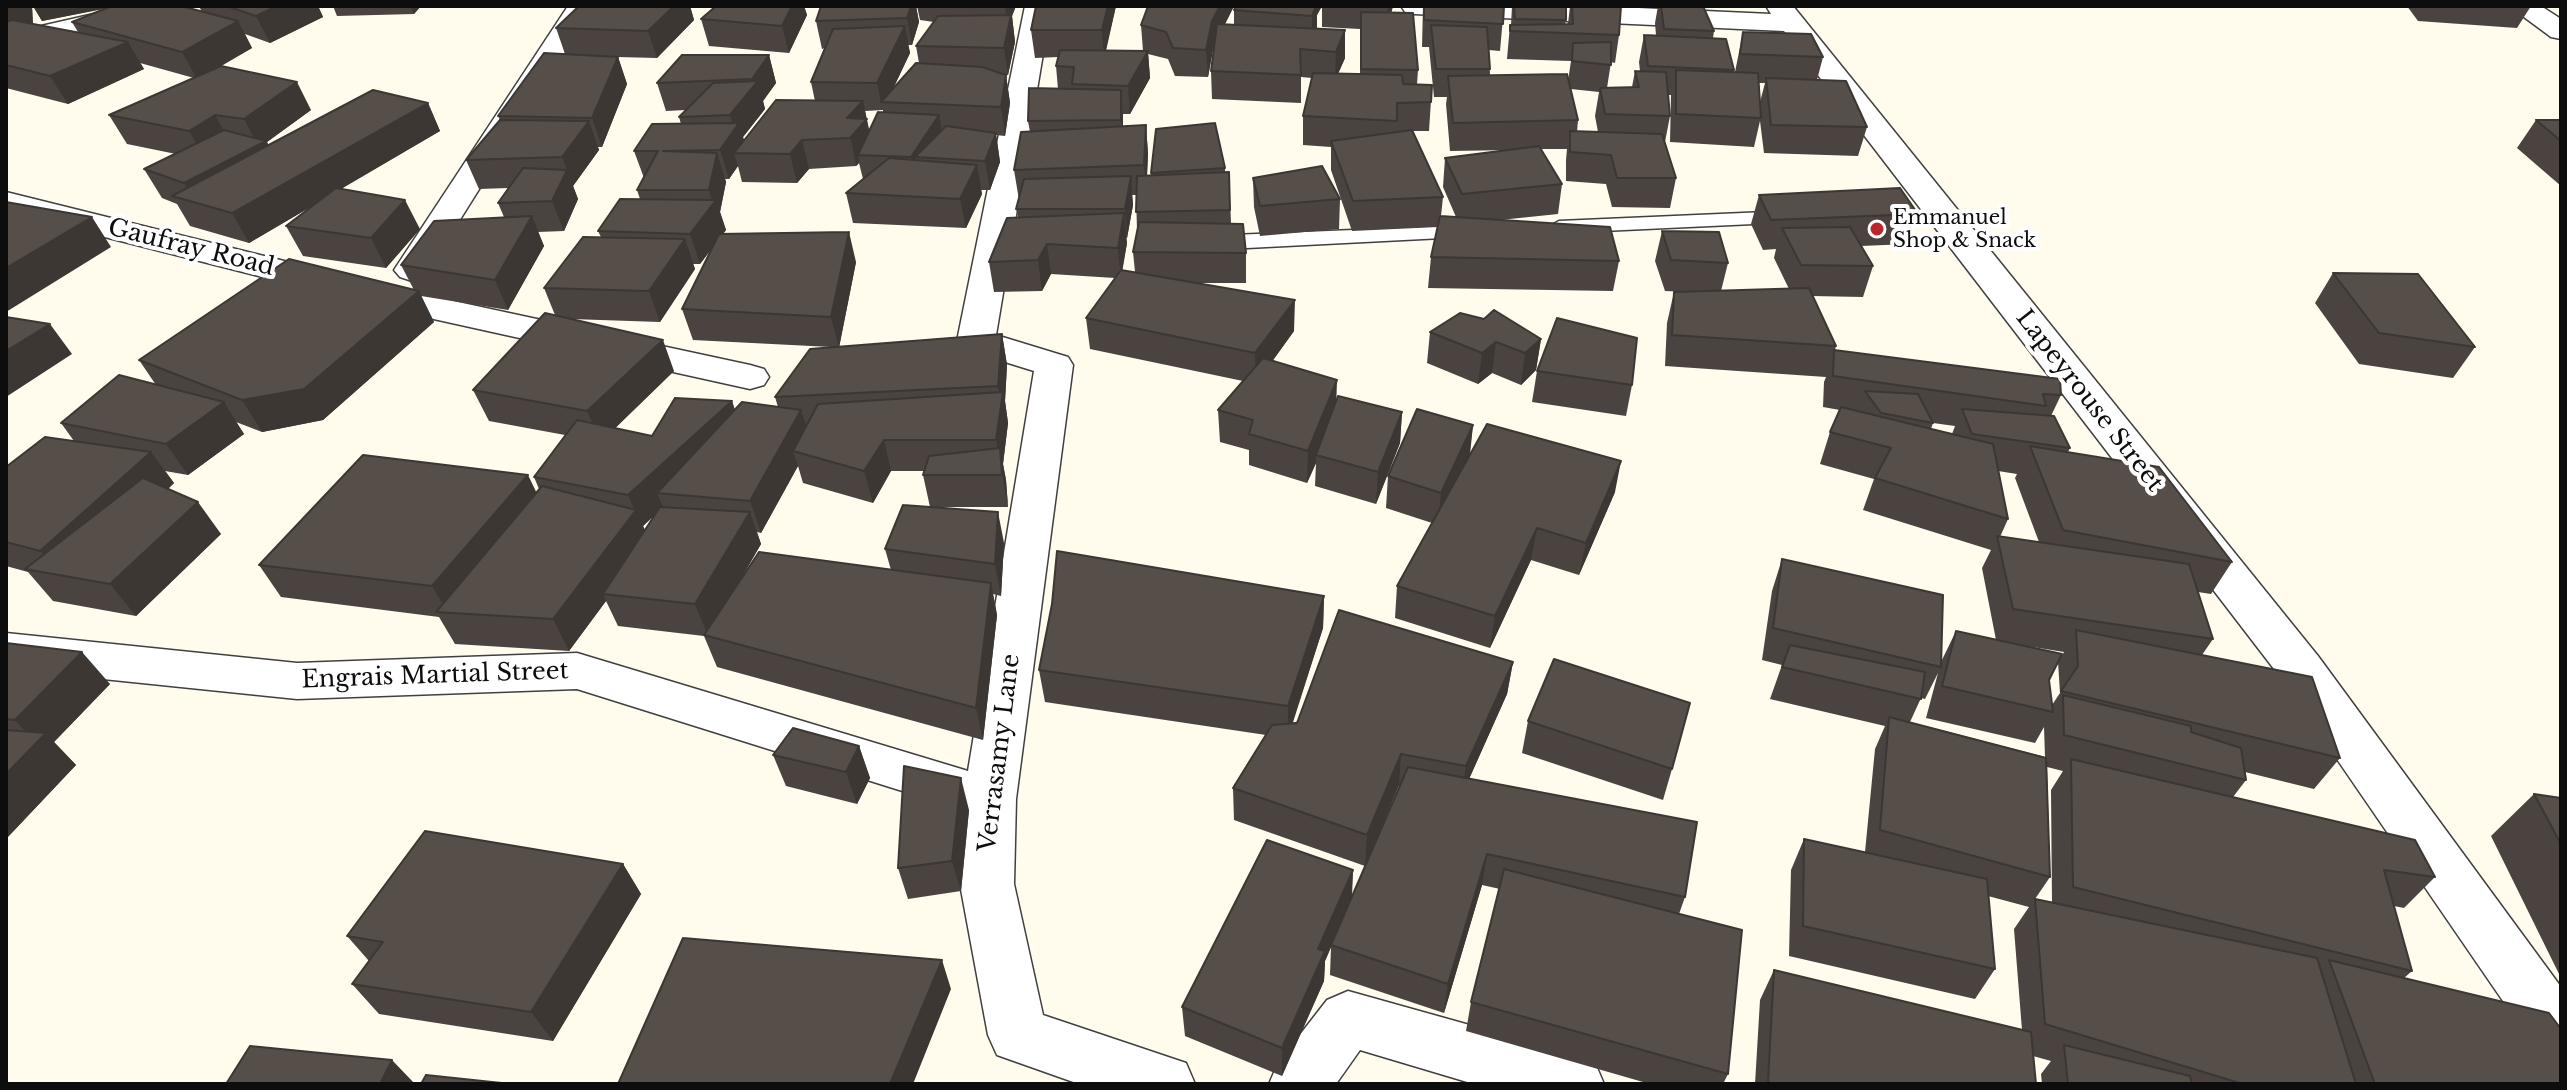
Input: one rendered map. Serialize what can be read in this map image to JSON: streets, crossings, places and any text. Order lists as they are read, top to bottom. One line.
{"streets":{"street":["Gaufray Road","Lapeyrouse Street","Engrais Martial Street","Verrasamy Lane"]},"crossings":[["Engrais Martial Street","Verrasamy Lane"]],"places":["Emmanuel Shop & Snack"]}
